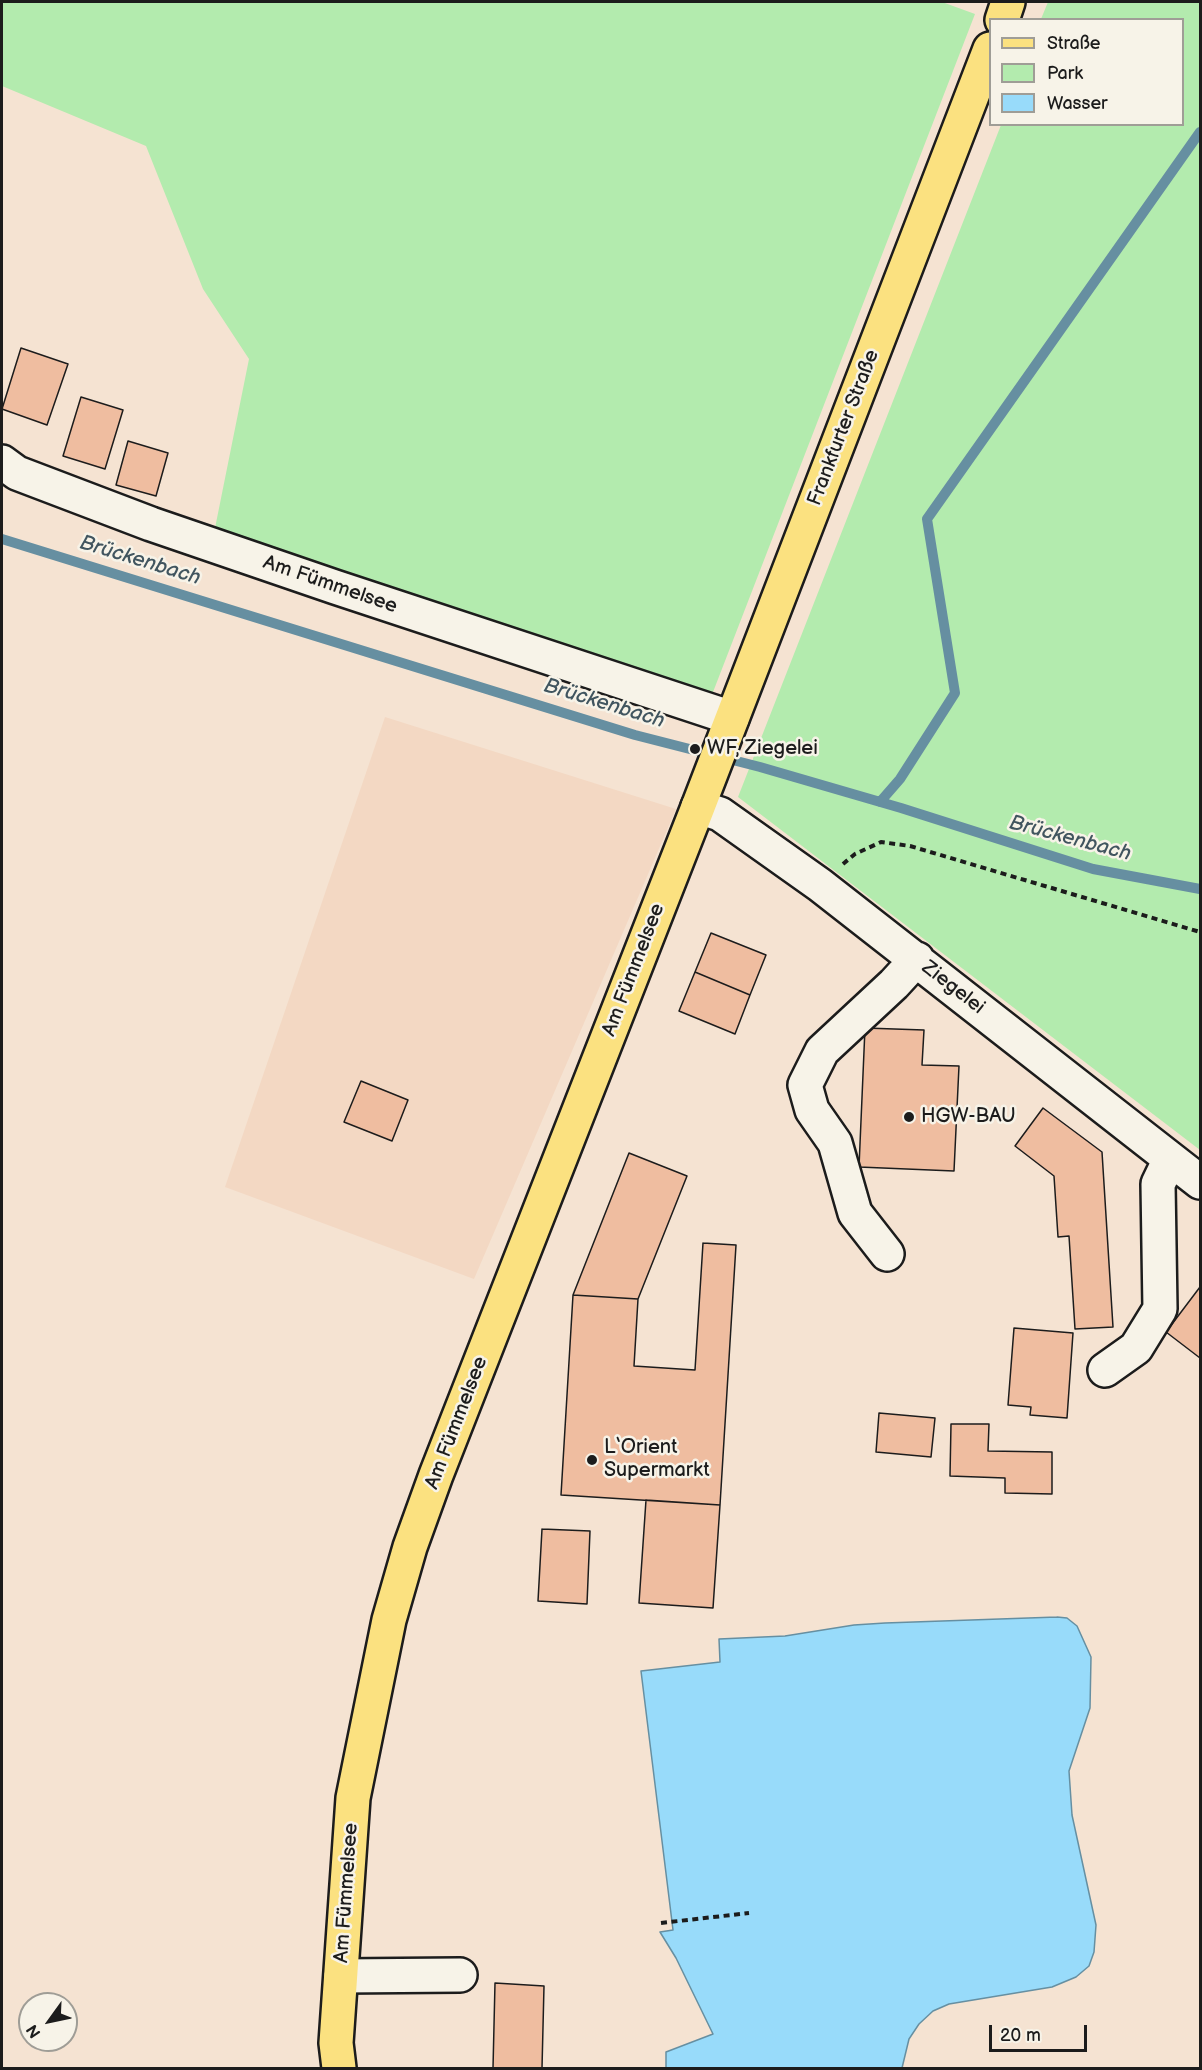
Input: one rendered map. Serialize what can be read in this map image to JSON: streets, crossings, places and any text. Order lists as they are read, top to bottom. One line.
{"streets":{"main road":["Frankfurter Straße","Am Fümmelsee"],"street":["Ziegelei"]},"crossings":[["Frankfurter Straße","Am Fümmelsee"],["Frankfurter Straße","Ziegelei"],["Am Fümmelsee","Ziegelei"]],"water":["Brückenbach"],"places":["WF, Ziegelei","HGW-BAU","L‘Orient Supermarkt"],"legend":["Straße","Park","Wasser"],"scale_bar":"20 m","north":"bottom left"}
